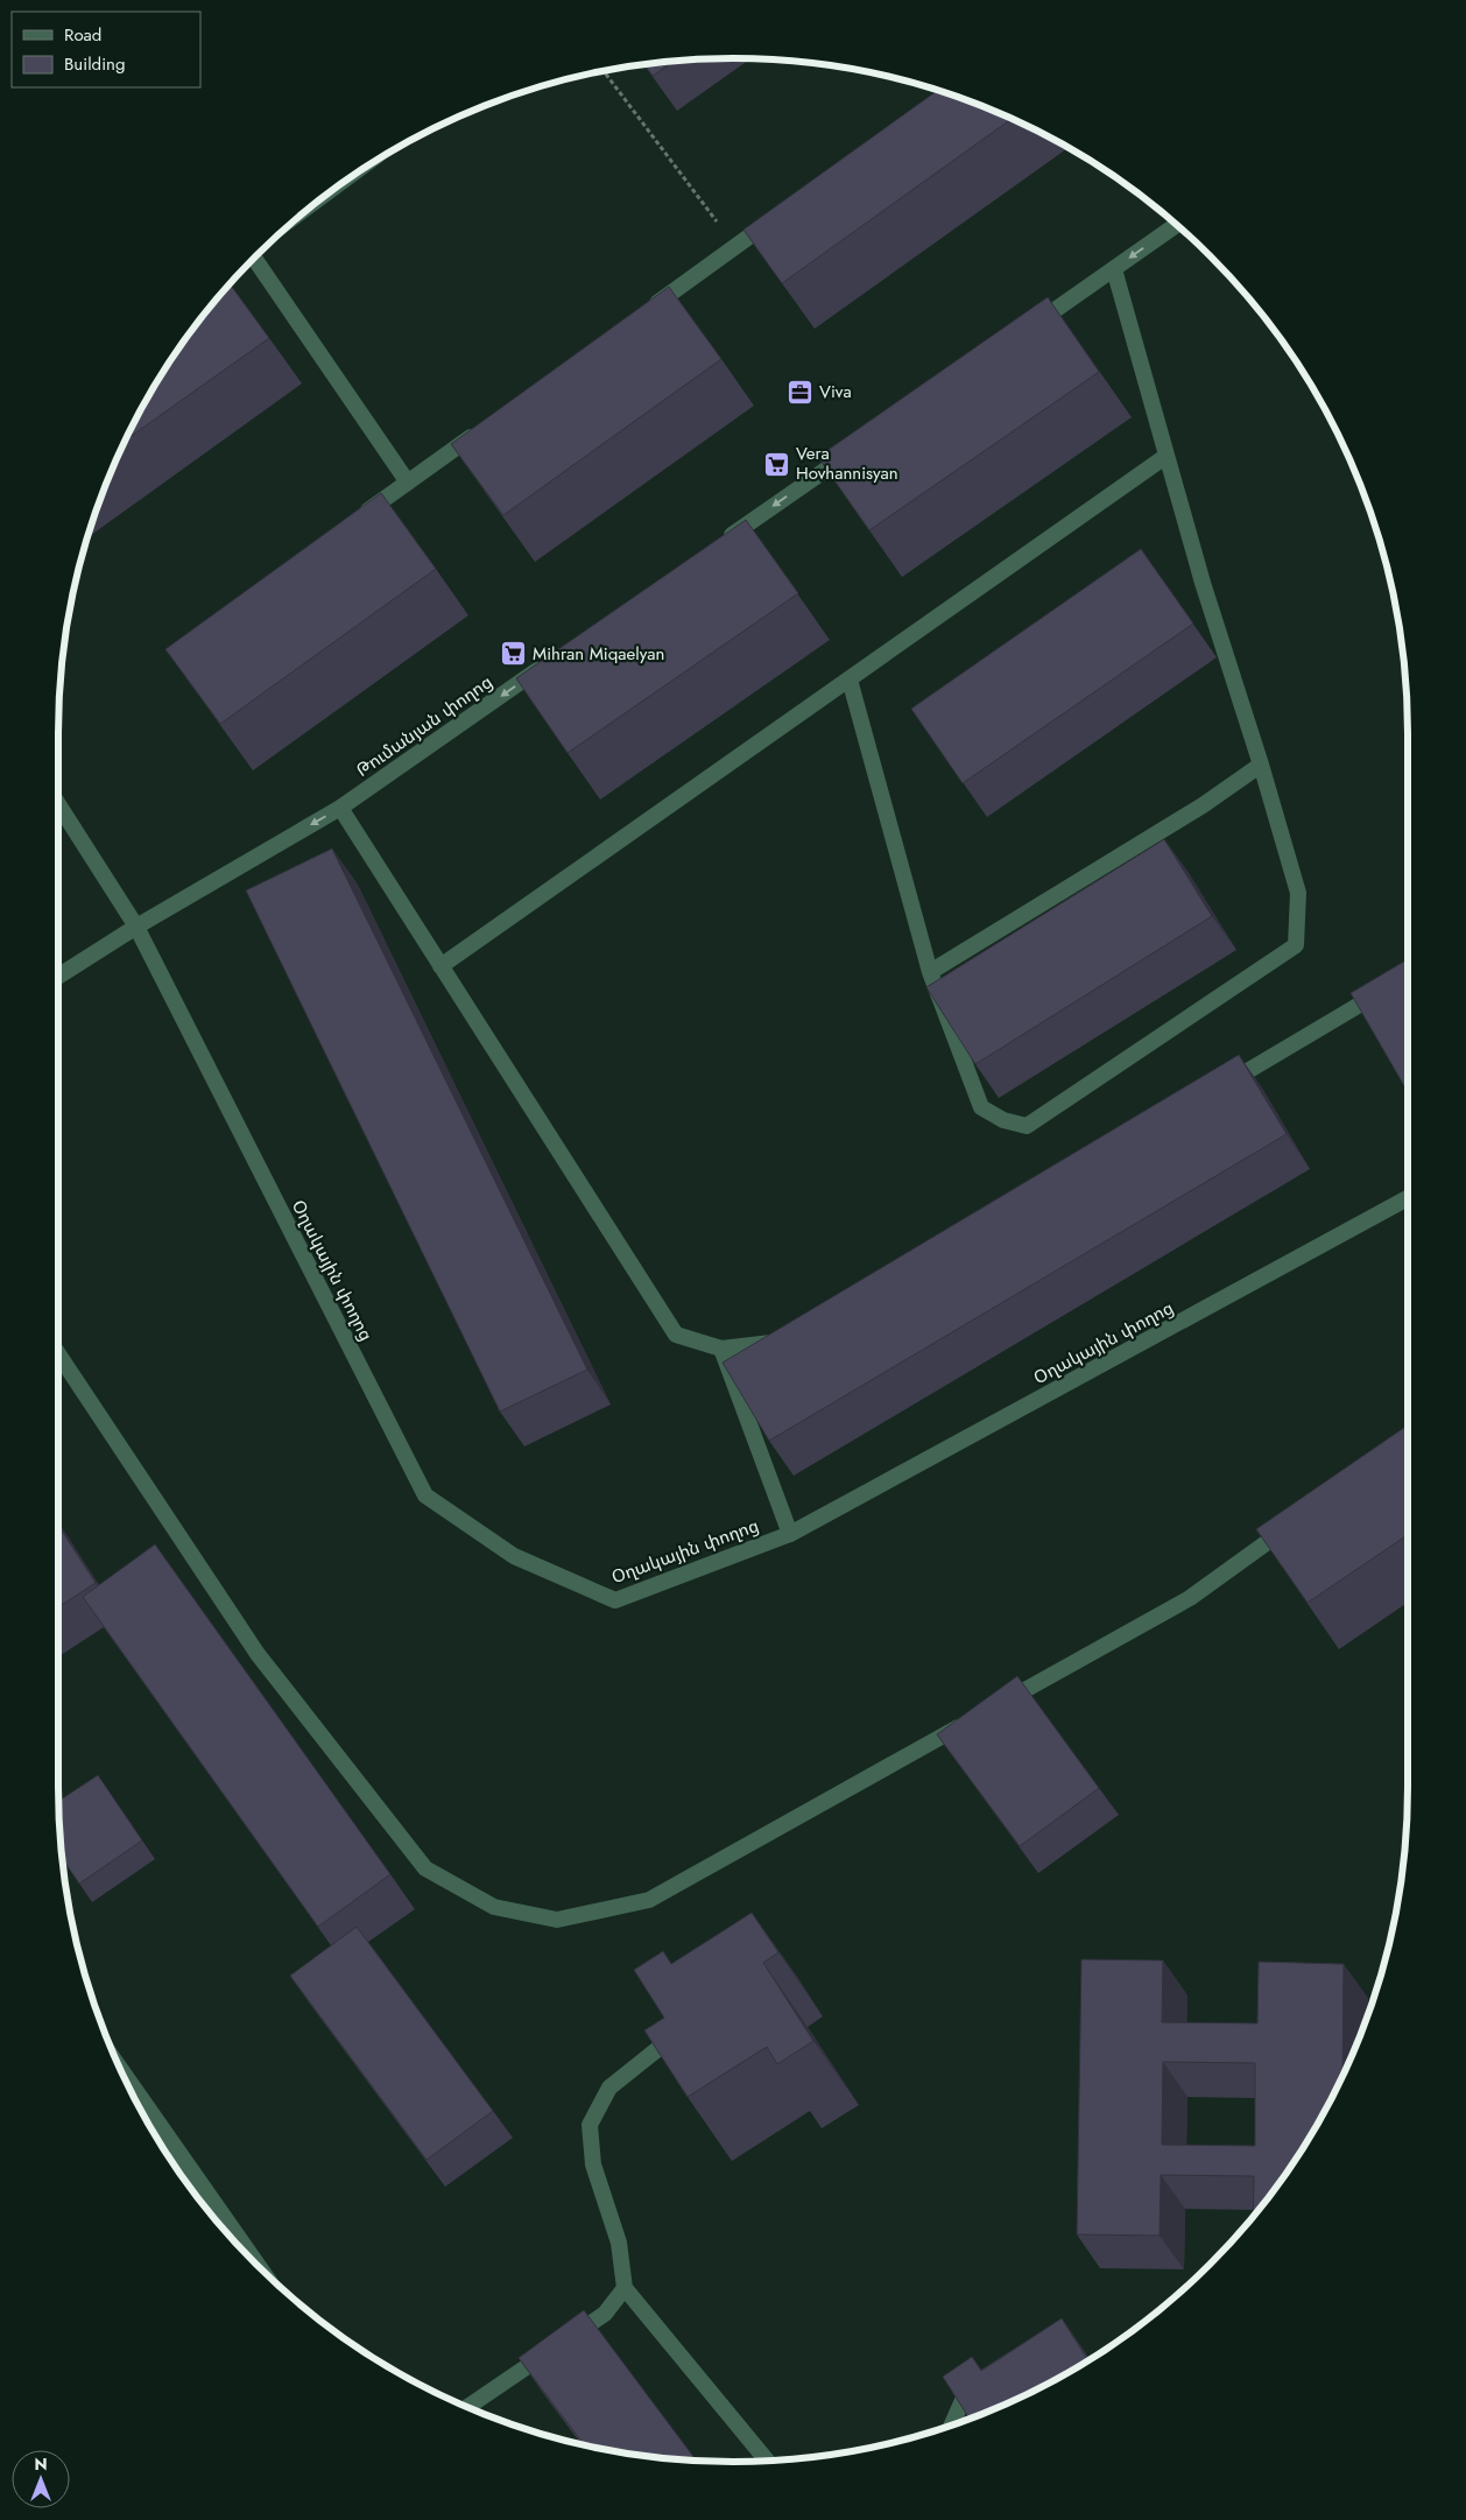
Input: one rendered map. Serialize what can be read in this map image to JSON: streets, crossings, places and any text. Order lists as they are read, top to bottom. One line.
{"streets":{"street":["Թումանյան փողոց","Օղակային փողոց"]},"crossings":[["Թումանյան փողոց","Օղակային փողոց"]],"one_way":["Թումանյան փողոց"],"places":{"office":["Viva"],"supermarket":["Vera Hovhannisyan","Mihran Miqaelyan"]},"legend":["Road","Building"],"north":"top"}
